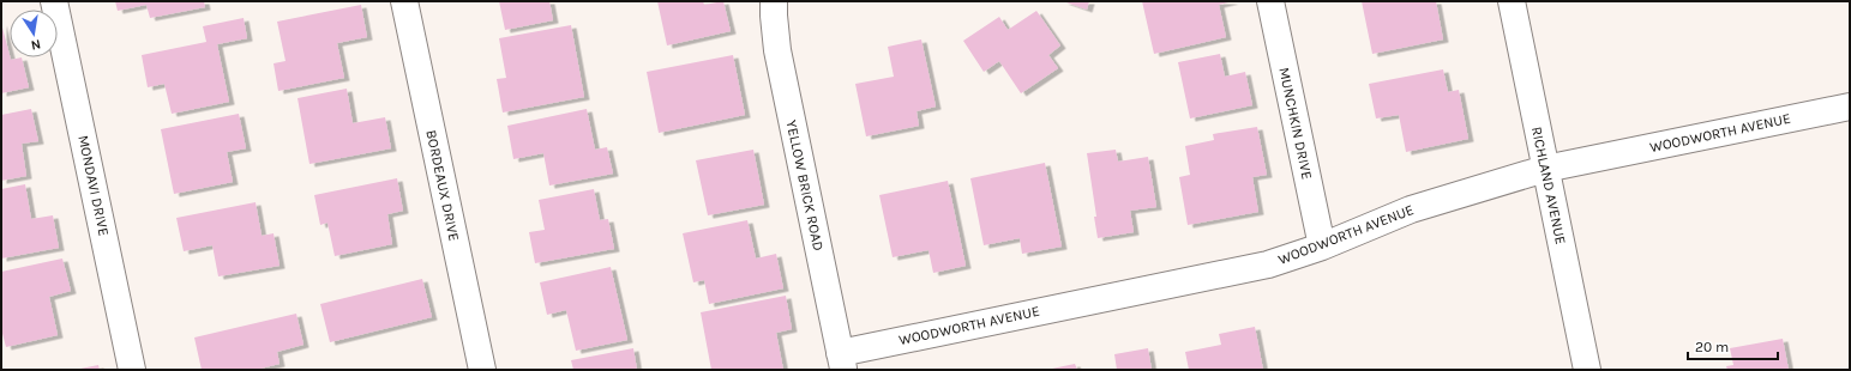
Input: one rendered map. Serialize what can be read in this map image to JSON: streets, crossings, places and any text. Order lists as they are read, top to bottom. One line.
{"streets":{"street":["MUNCHKIN DRIVE","WOODWORTH AVENUE","MONDAVI DRIVE","BORDEAUX DRIVE","YELLOW BRICK ROAD","RICHLAND AVENUE"]},"crossings":[["MUNCHKIN DRIVE","WOODWORTH AVENUE"],["WOODWORTH AVENUE","YELLOW BRICK ROAD"],["WOODWORTH AVENUE","RICHLAND AVENUE"]],"scale_bar":"20 m","north":"bottom"}
